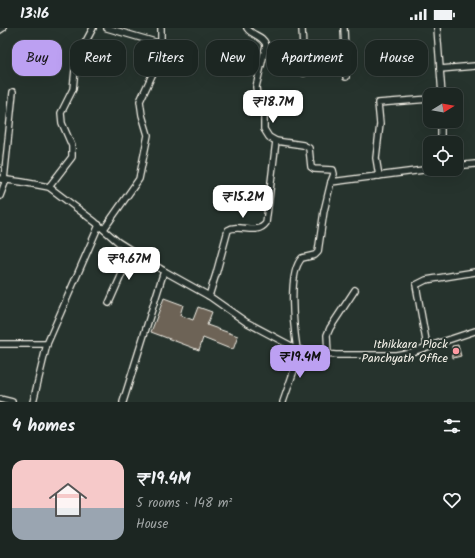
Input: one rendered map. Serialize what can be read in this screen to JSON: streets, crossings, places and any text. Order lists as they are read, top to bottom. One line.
{"places":["Ithikkara Plock Panchyath Office"],"north":"right","page":{"status":"13:16","chip":["Buy","Rent","Filters","New","Apartment","House"],"price":["₹18.7M","₹15.2M","₹9.67M","₹19.4M"],"heading":"4 homes","list":[{"name":"₹19.4M","note":"5 rooms · 148 m² · House"}]}}
